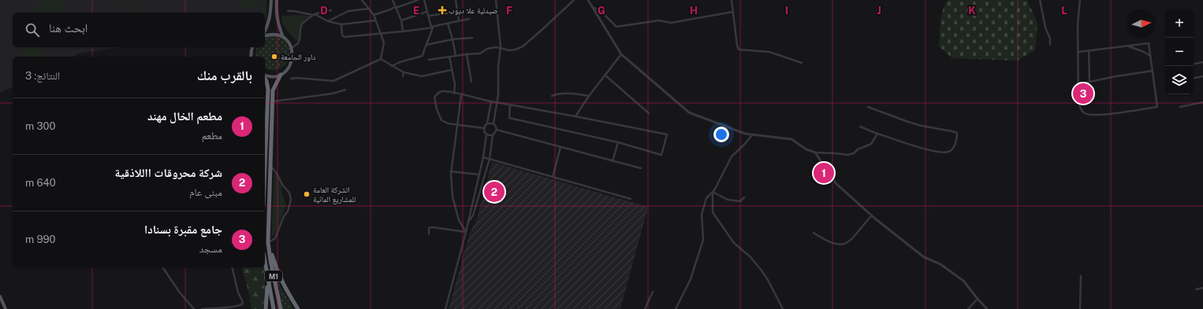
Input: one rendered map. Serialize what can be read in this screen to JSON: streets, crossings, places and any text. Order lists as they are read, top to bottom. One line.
{"streets":{"highway":["M1"]},"places":{"health":["صيدلية علا ديوب"],"other":["داور الجامعة","الشركة العامة للمشاريع المائية"]},"north":"right","page":{"map_buttons":["+","−"],"search":"ابحث هنا","heading":["بالقرب منك","النتائج: 3"],"pins":["3","1","2"],"list":[{"mark":"1","name":"مطعم الخال مهند","note":"مطعم","value":"300 m"},{"mark":"2","name":"شركة محروقات االلاذقية","note":"مبنى عام","value":"640 m"},{"mark":"3","name":"جامع مقبرة بسنادا","note":"مسجد","value":"990 m"}]},"grid":{"columns":["D","E","F","G","H","I","J","K","L"]}}
